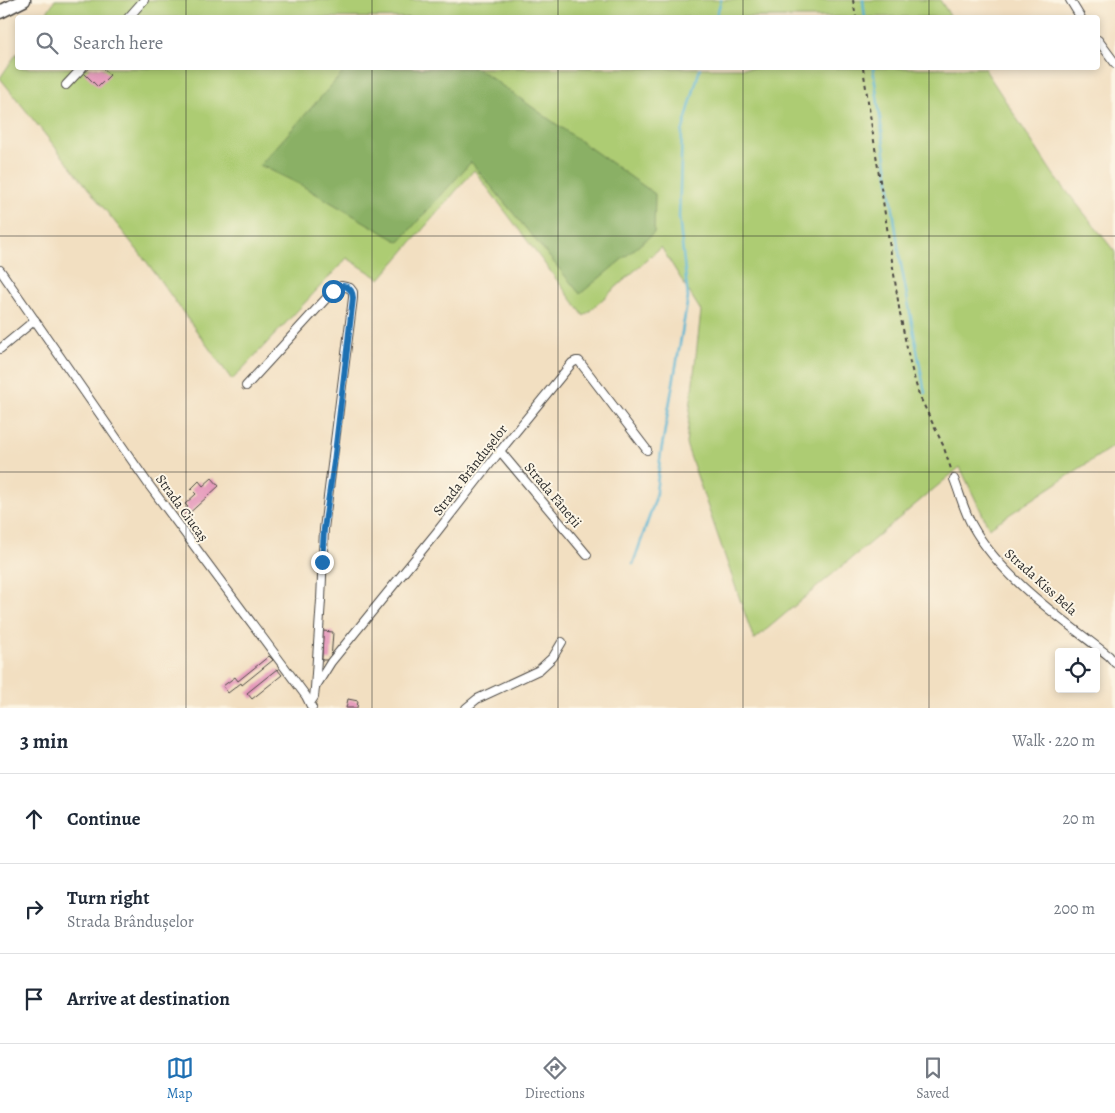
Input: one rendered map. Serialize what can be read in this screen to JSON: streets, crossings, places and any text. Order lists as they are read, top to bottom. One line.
{"streets":{"street":["Strada Brândușelor","Strada Fâneții","Strada Ciucaș","Strada Kiss Bela"]},"crossings":[["Strada Brândușelor","Strada Fâneții"],["Strada Brândușelor","Strada Ciucaș"]],"page":{"search":"Search here","heading":["3 min","Walk · 220 m"],"list":[["Continue","20 m"],["Turn right","Strada Brândușelor","200 m"],"Arrive at destination"],"nav":["Map","Directions","Saved"]}}
